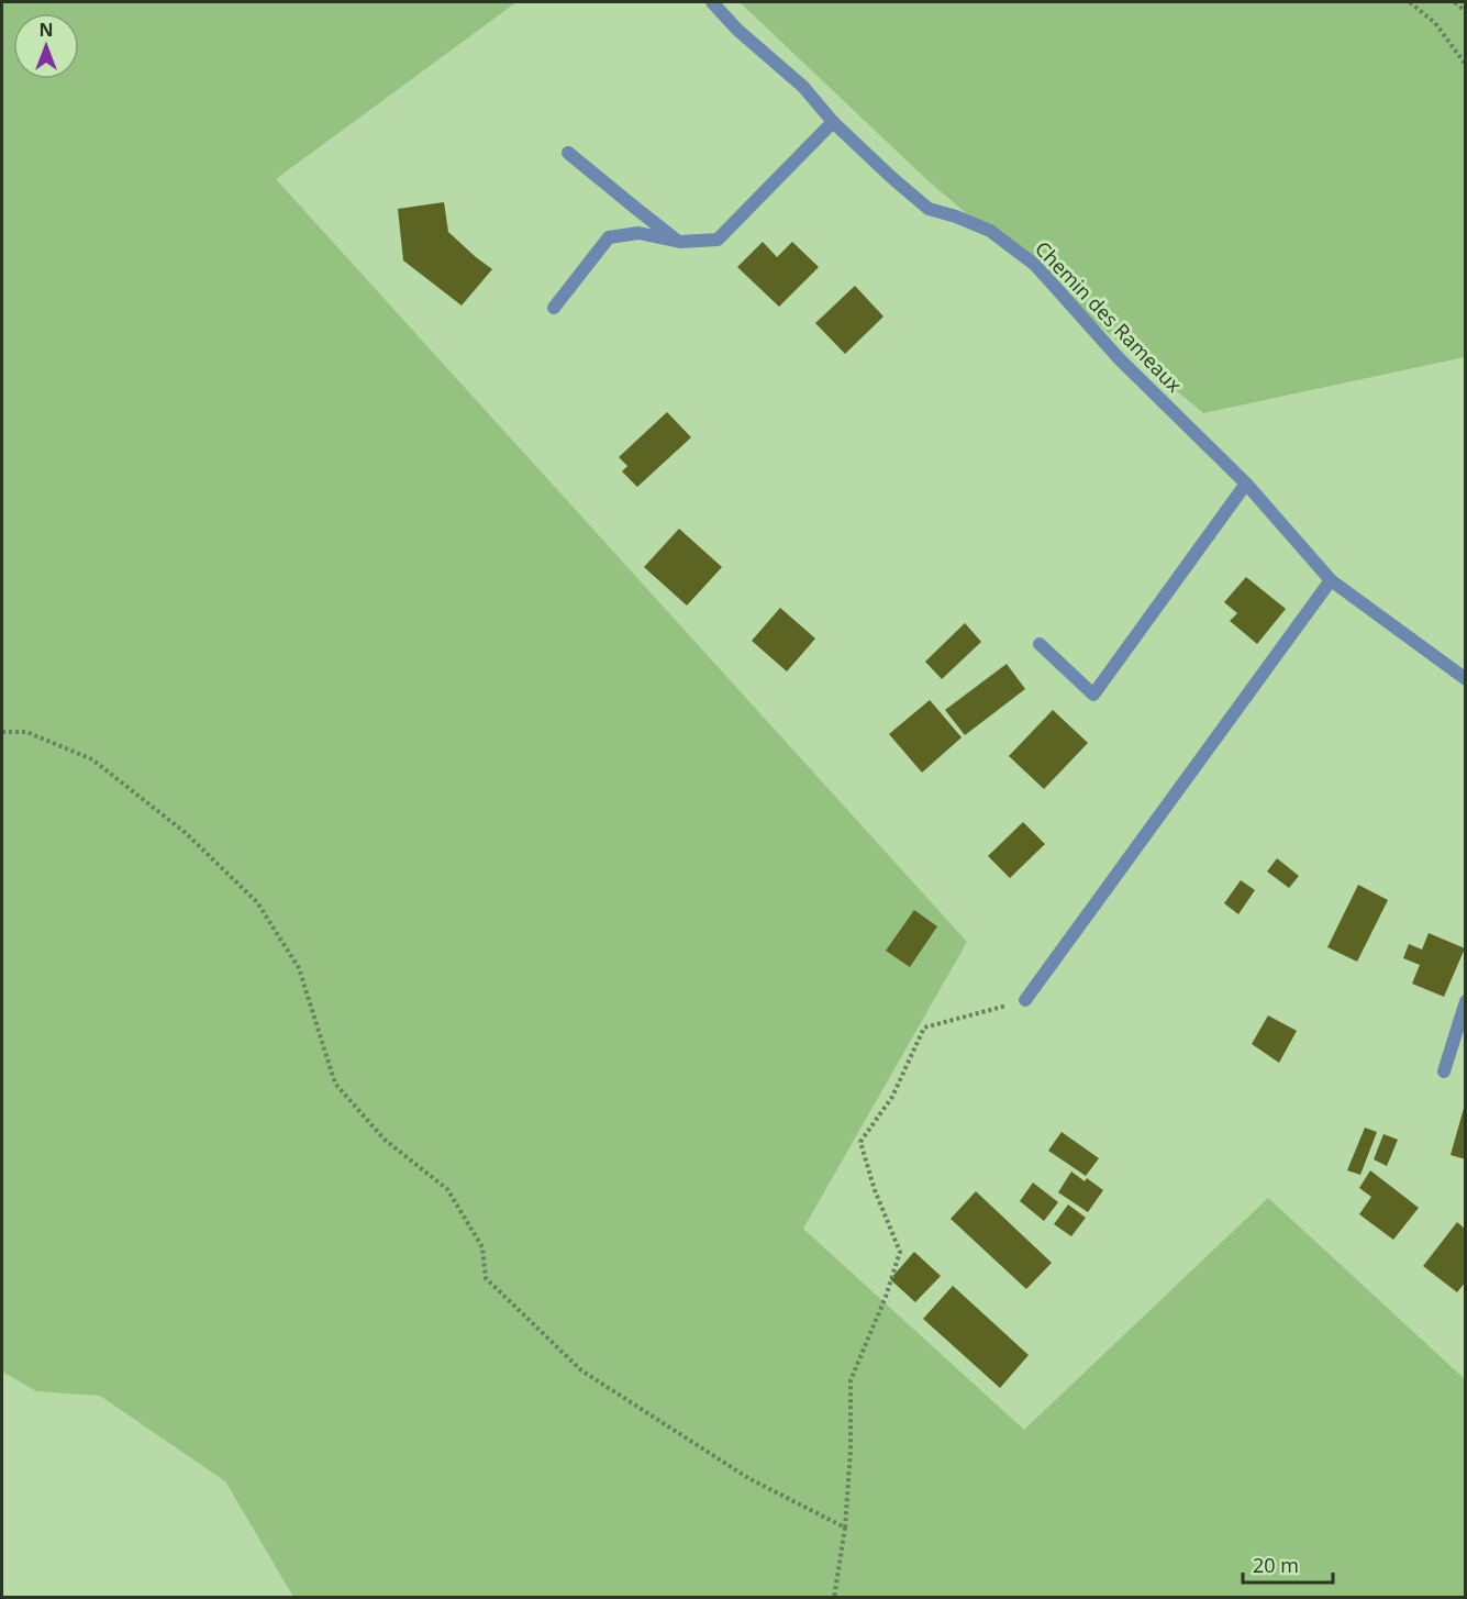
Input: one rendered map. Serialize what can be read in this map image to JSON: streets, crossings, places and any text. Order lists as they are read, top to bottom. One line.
{"streets":{"street":["Chemin des Rameaux"]},"scale_bar":"20 m","north":"top"}
